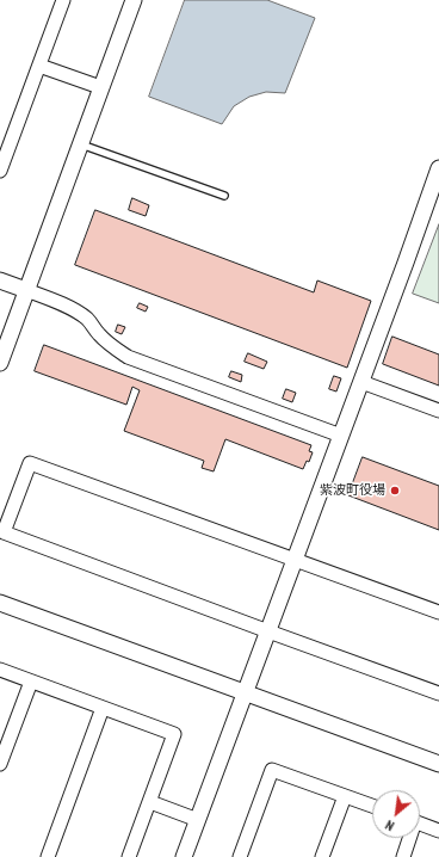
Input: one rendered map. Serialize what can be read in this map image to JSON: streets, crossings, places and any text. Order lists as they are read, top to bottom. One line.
{"places":["紫波町役場"],"north":"bottom left"}
